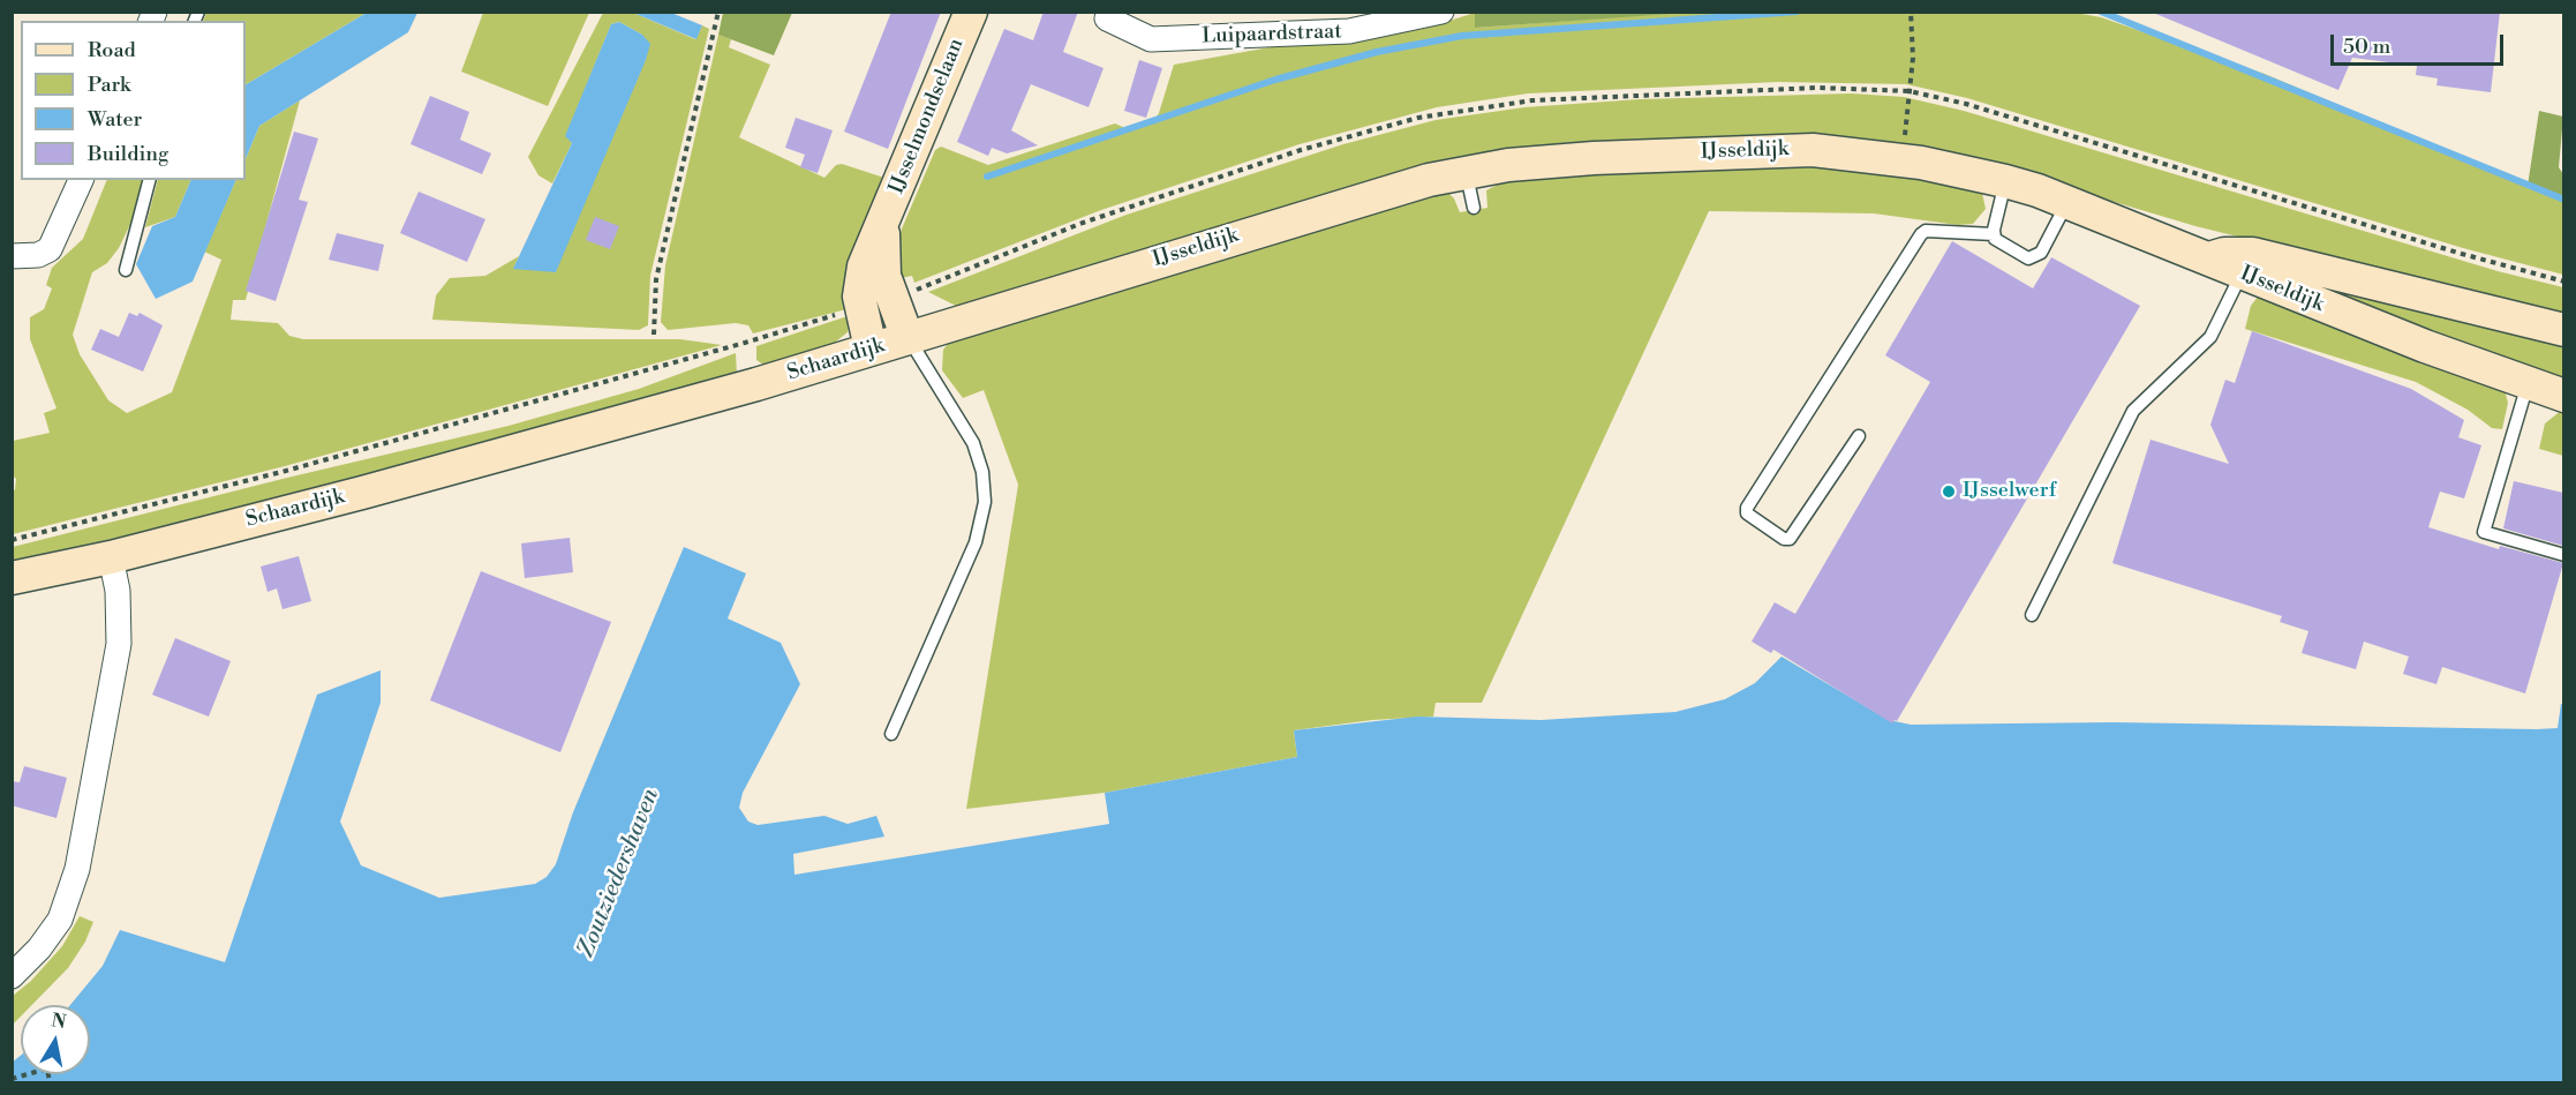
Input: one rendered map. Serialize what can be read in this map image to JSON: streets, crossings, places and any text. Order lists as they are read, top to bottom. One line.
{"streets":{"street":["Luipaardstraat","IJsselmondselaan","IJsseldijk","Schaardijk"]},"crossings":[["IJsselmondselaan","IJsseldijk"],["IJsselmondselaan","Schaardijk"],["IJsseldijk","Schaardijk"]],"water":["Zoutziedershaven"],"places":["IJsselwerf"],"legend":["Road","Park","Water","Building"],"scale_bar":"50 m","north":"top"}
